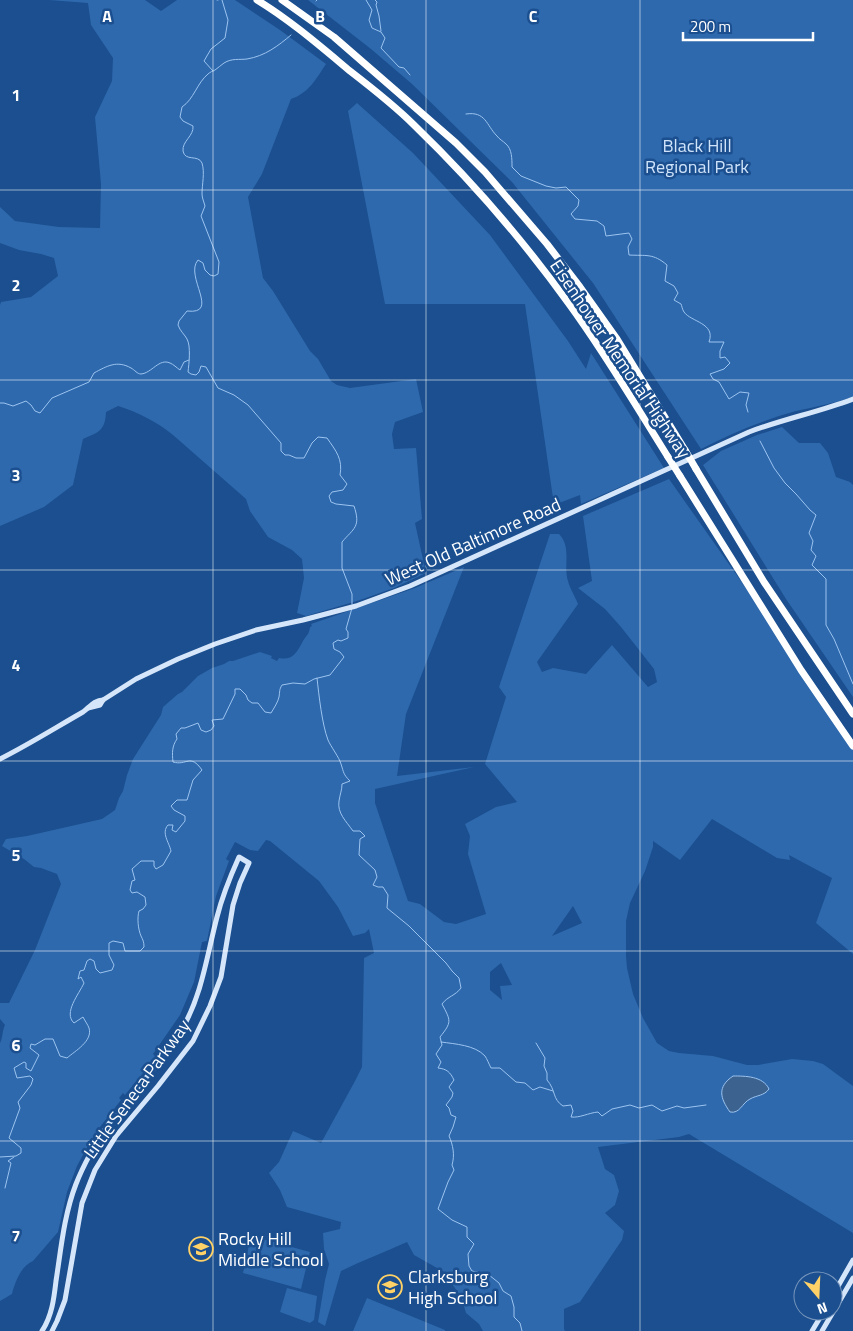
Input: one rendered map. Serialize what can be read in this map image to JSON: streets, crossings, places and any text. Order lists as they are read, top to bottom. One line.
{"streets":{"highway":["Eisenhower Memorial Highway"],"street":["West Old Baltimore Road","Little Seneca Parkway"]},"parks":["Black Hill Regional Park"],"places":{"school or university":["Rocky Hill Middle School","Clarksburg High School"]},"scale_bar":"200 m","north":"bottom","grid":{"columns":["A","B","C"],"rows":["1","2","3","4","5","6","7"]}}
